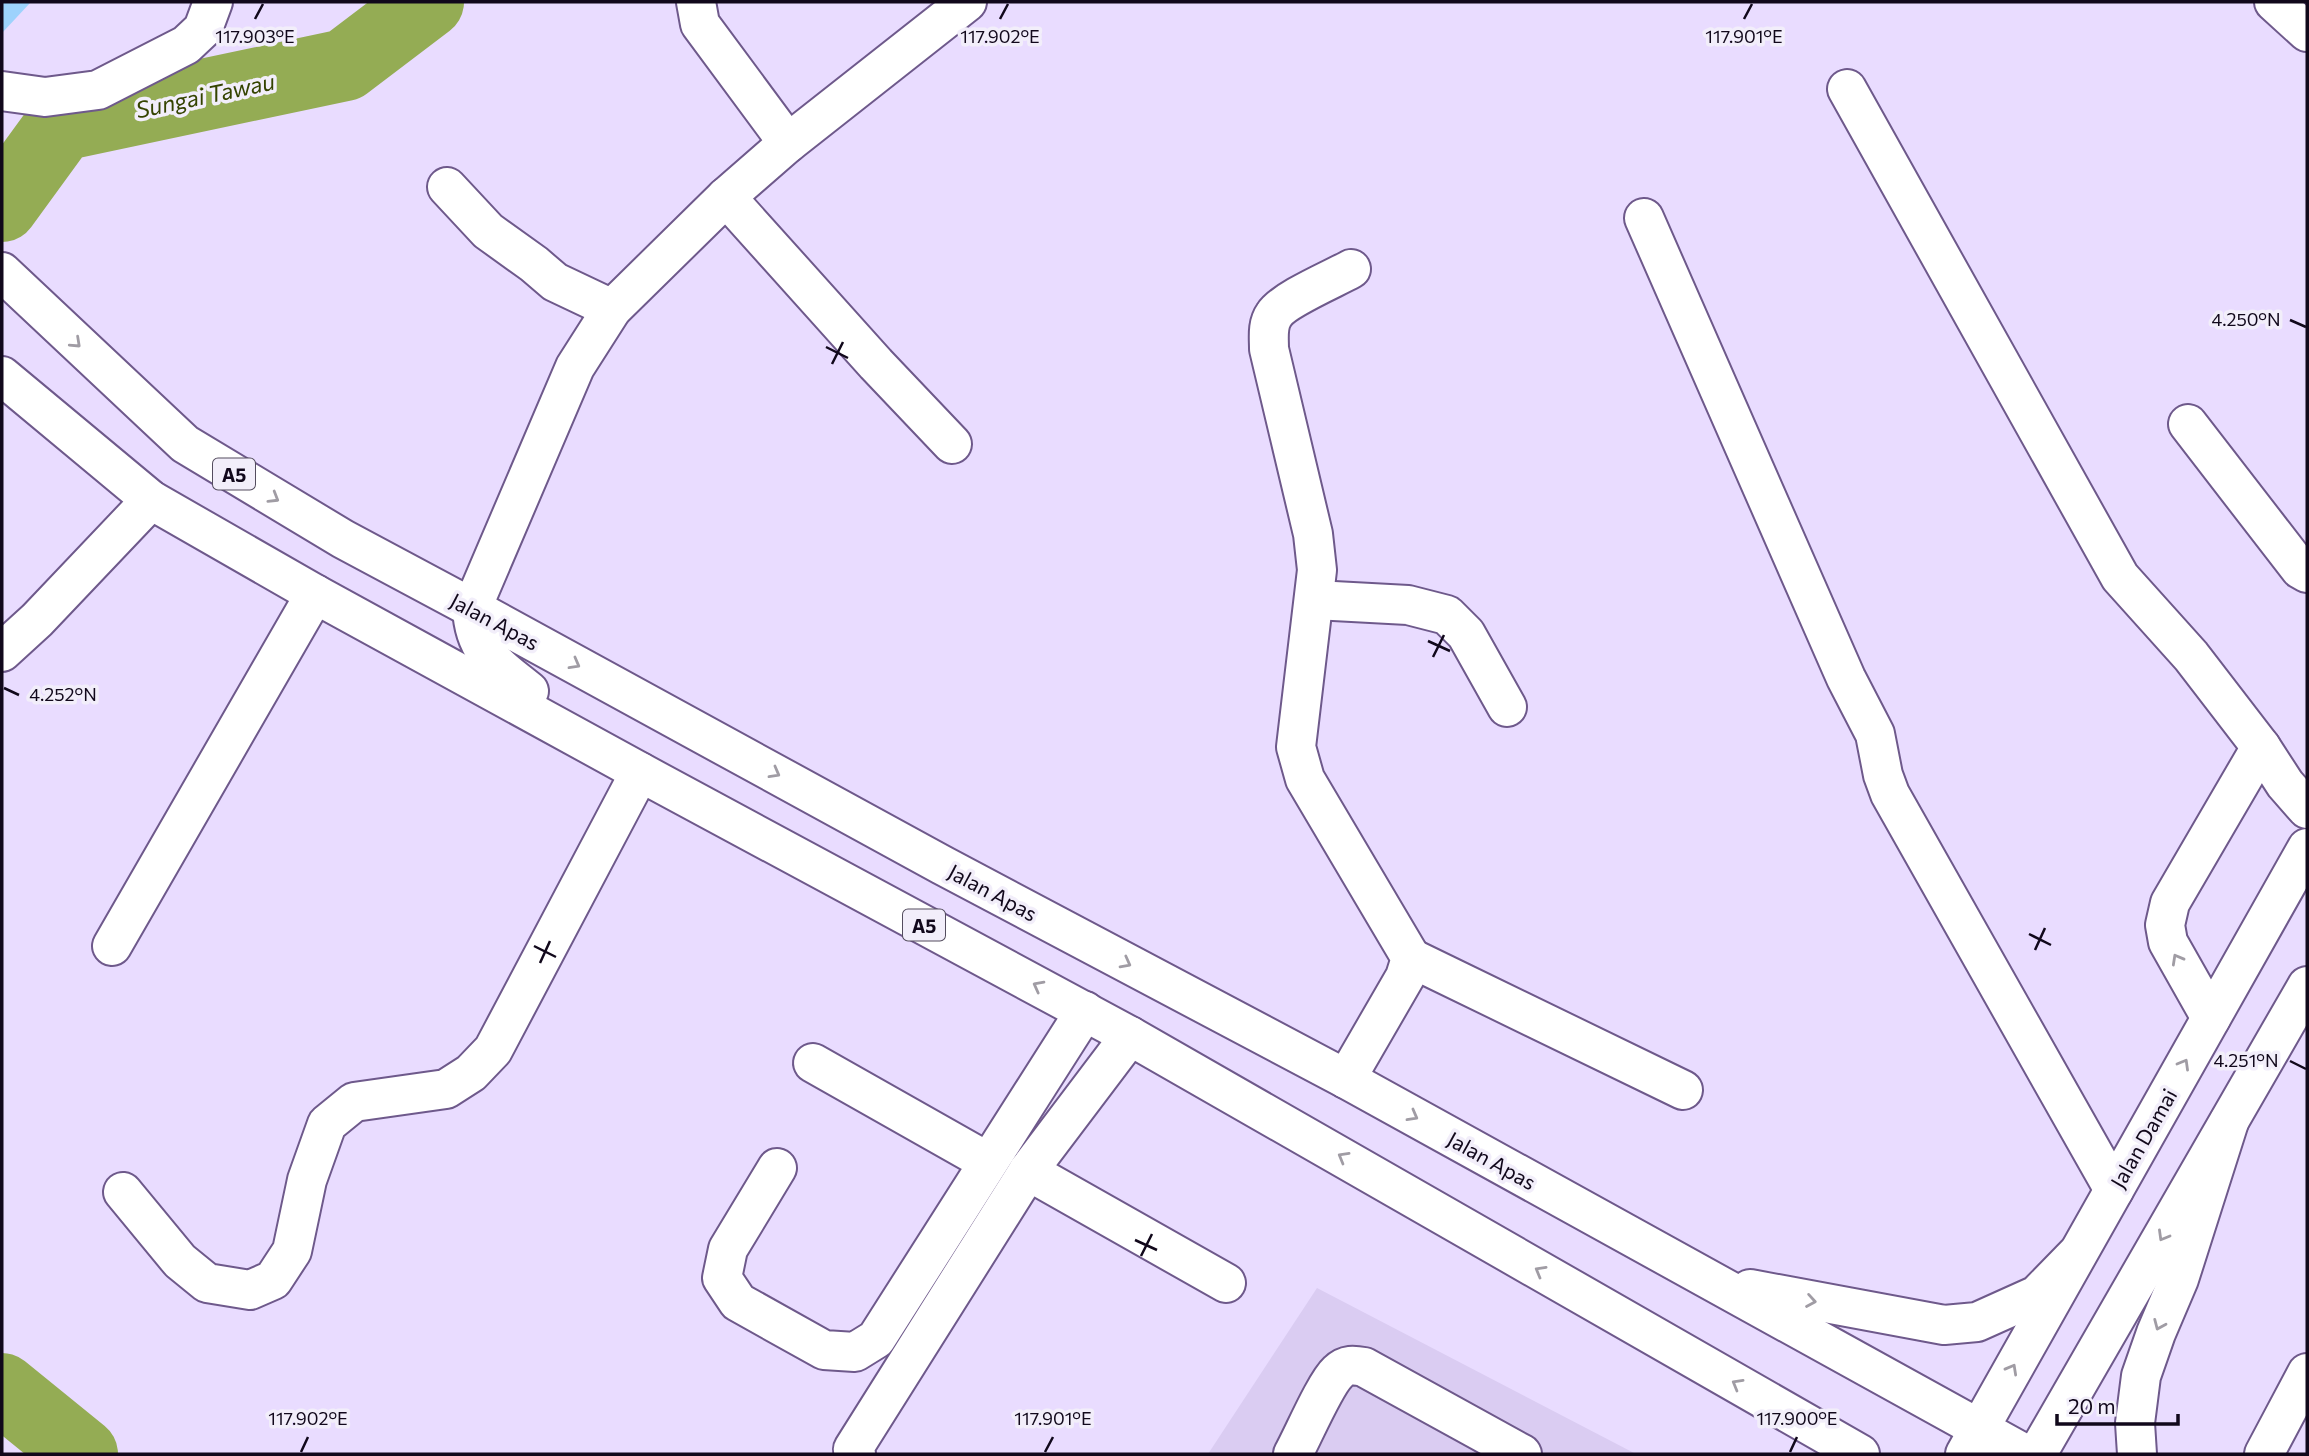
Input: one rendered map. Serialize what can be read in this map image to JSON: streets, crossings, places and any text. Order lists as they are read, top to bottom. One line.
{"streets":{"main road":["A5","Jalan Apas","Jalan Damai"]},"crossings":[["Jalan Apas","Jalan Damai"]],"water":["Sungai Tawau"],"scale_bar":"20 m","coordinates":["117.903°E","117.902°E","117.901°E","4.250°N","4.252°N","4.251°N","117.900°E"]}
